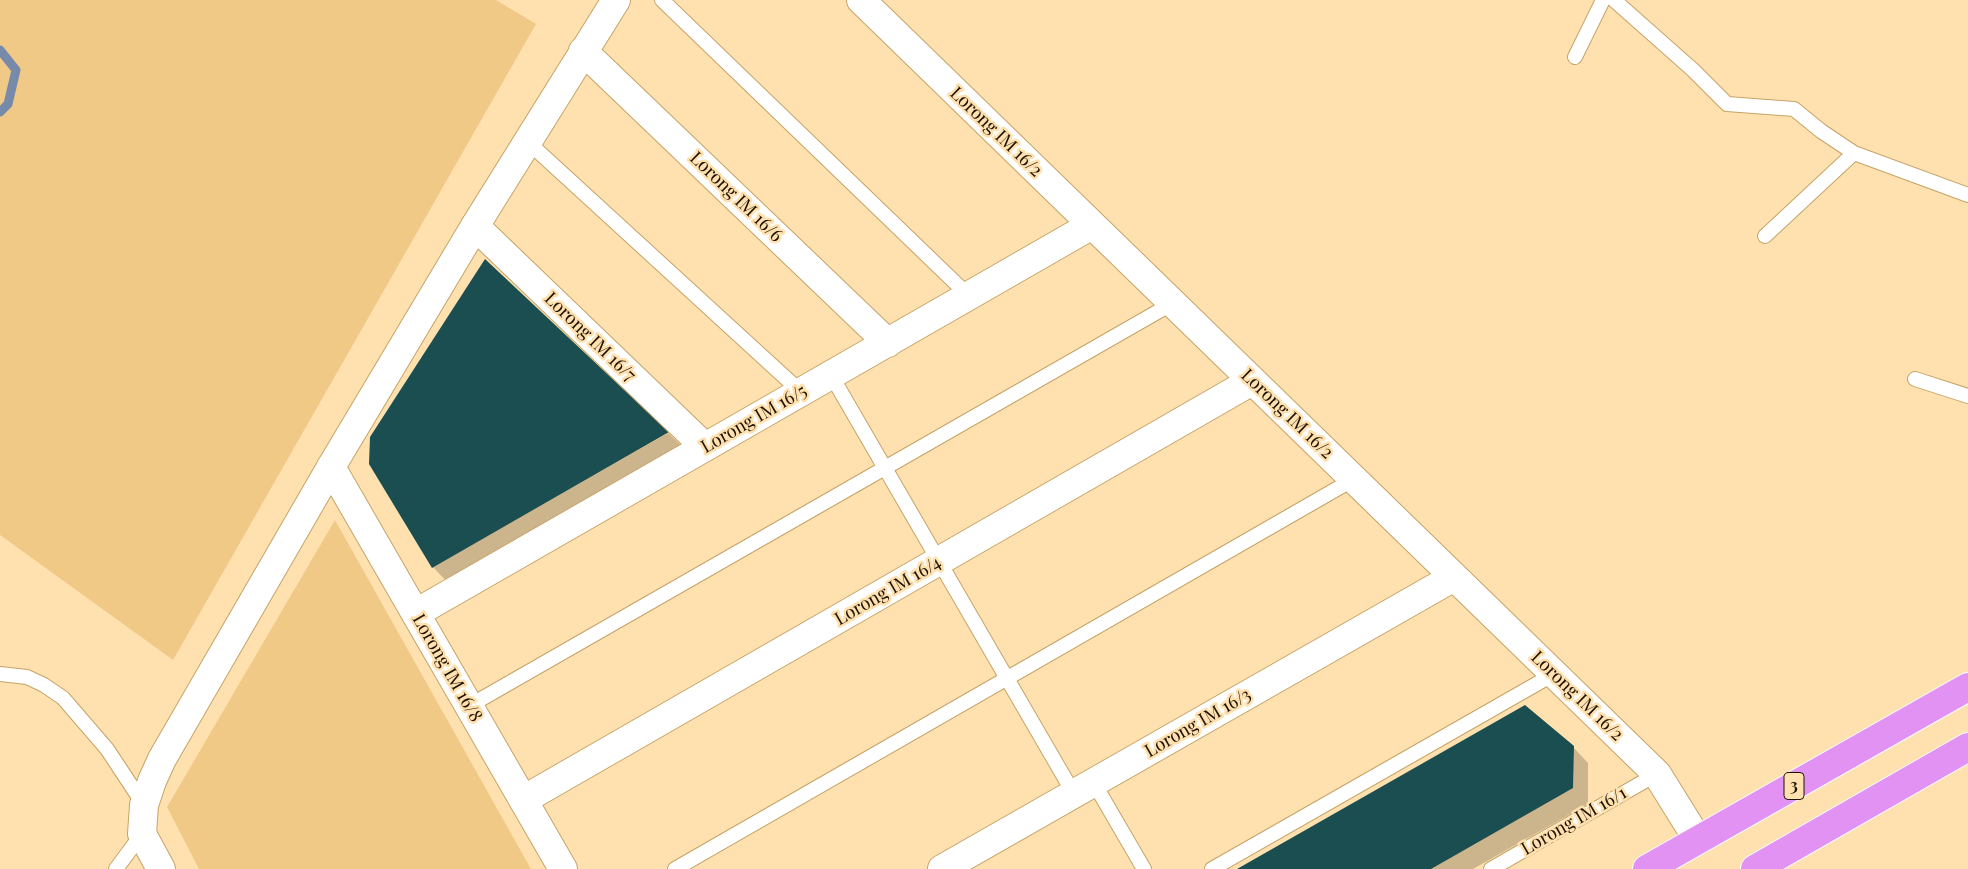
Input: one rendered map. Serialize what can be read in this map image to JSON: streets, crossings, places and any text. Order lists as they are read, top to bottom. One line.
{"streets":{"highway":["3"],"street":["Lorong IM 16/2","Lorong IM 16/6","Lorong IM 16/7","Lorong IM 16/5","Lorong IM 16/4","Lorong IM 16/8","Lorong IM 16/3"],"lane":["Lorong IM 16/1"]},"crossings":[["Lorong IM 16/2","Lorong IM 16/5"],["Lorong IM 16/2","Lorong IM 16/4"],["Lorong IM 16/2","Lorong IM 16/3"],["Lorong IM 16/2","3"],["Lorong IM 16/2","Lorong IM 16/1"],["Lorong IM 16/6","Lorong IM 16/5"],["Lorong IM 16/7","Lorong IM 16/5"],["Lorong IM 16/5","Lorong IM 16/8"],["Lorong IM 16/4","Lorong IM 16/8"]]}
